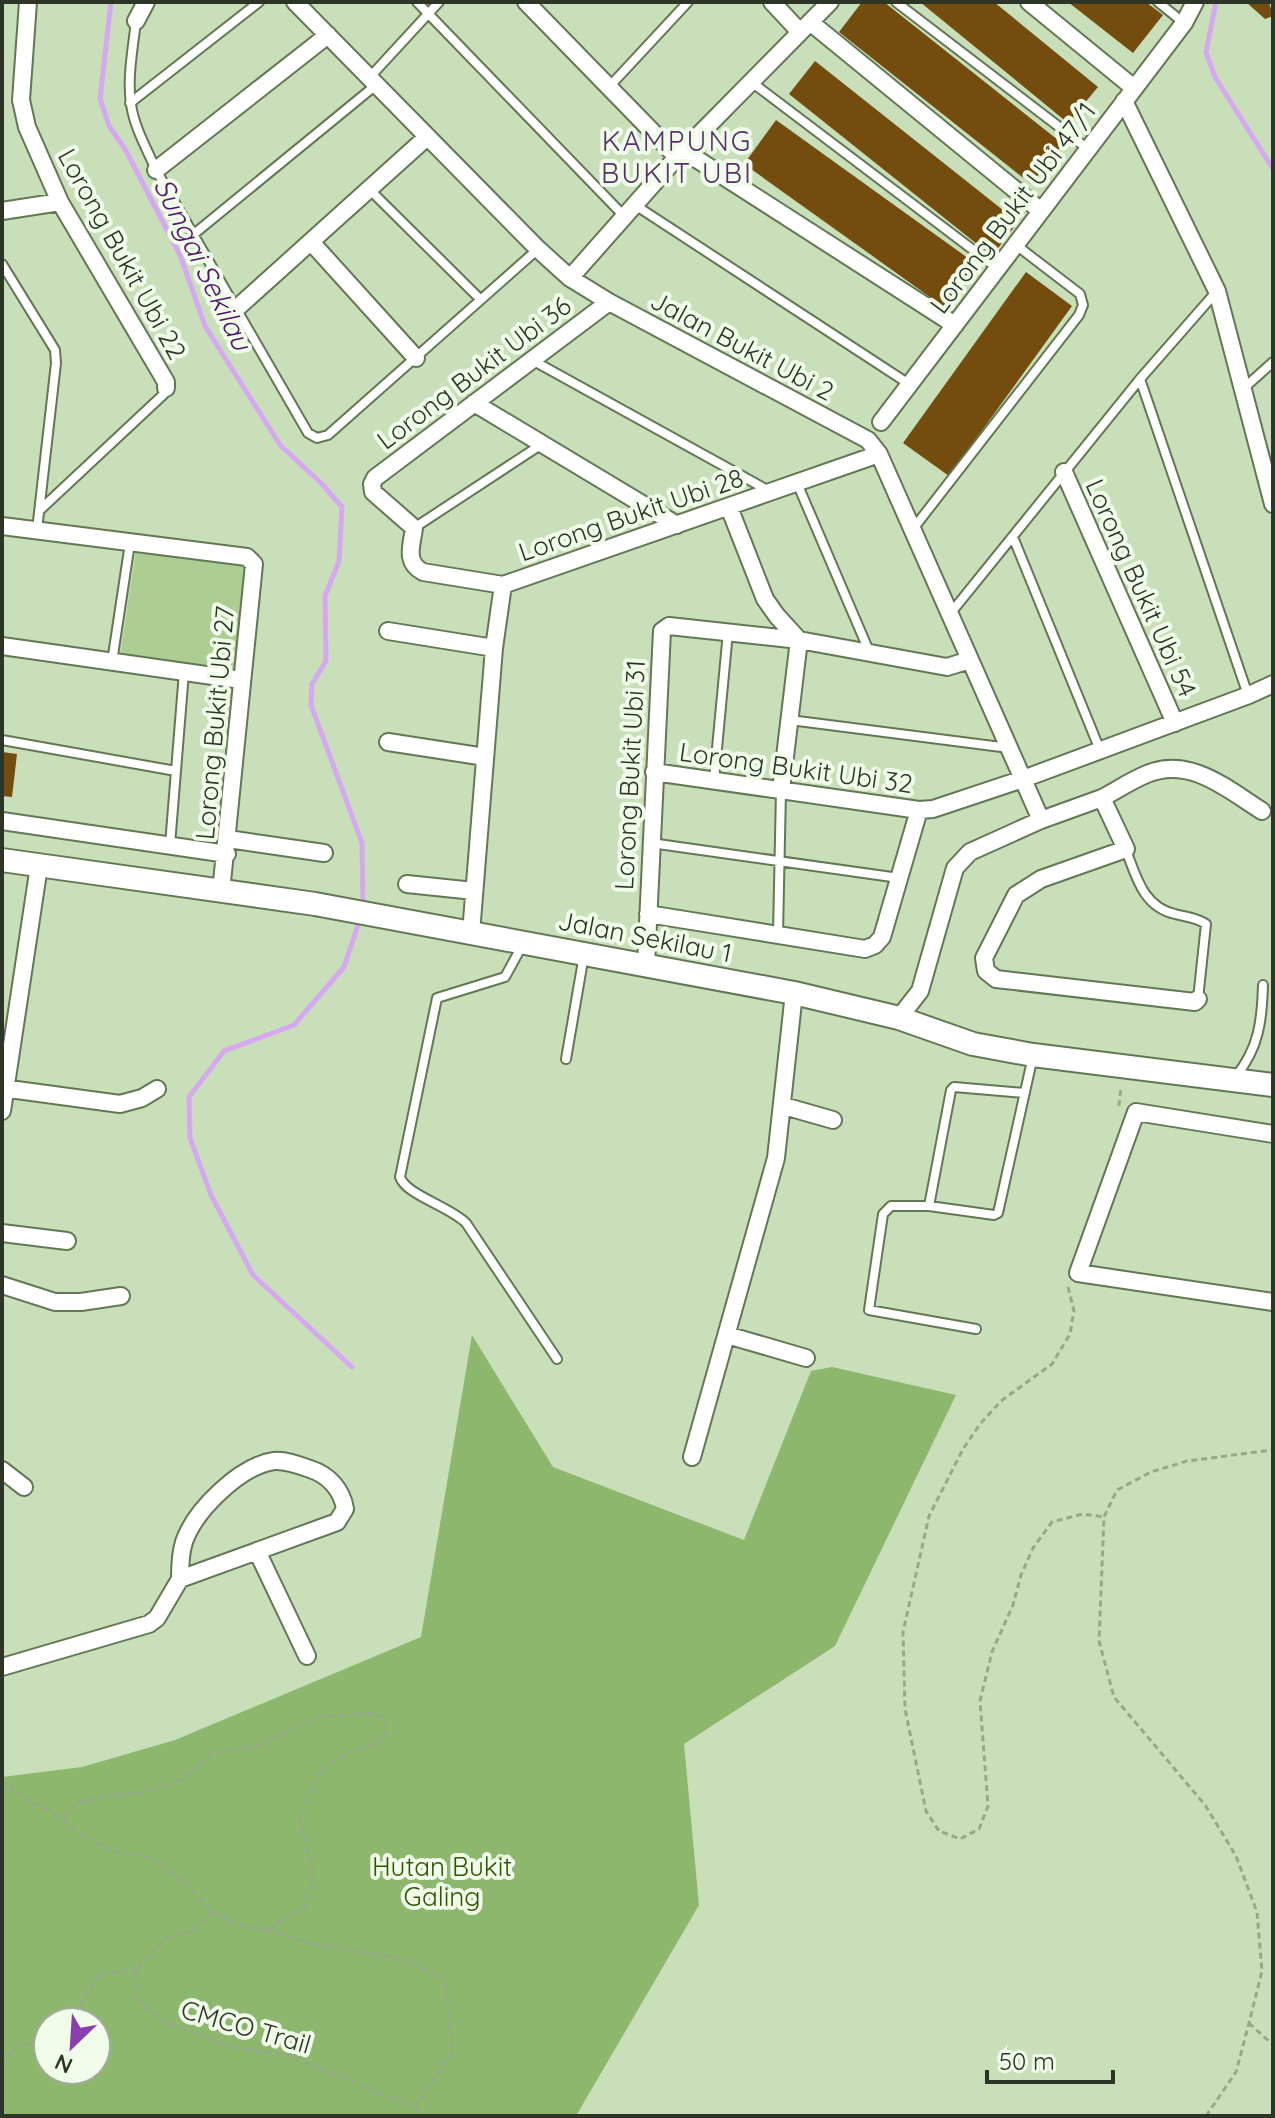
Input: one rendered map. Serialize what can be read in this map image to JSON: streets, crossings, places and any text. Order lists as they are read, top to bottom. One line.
{"streets":{"street":["Lorong Bukit Ubi 47/1","Lorong Bukit Ubi 22","Jalan Bukit Ubi 2","Lorong Bukit Ubi 36","Lorong Bukit Ubi 28","Lorong Bukit Ubi 54","Lorong Bukit Ubi 27","Lorong Bukit Ubi 32","Lorong Bukit Ubi 31","Jalan Sekilau 1"],"path":["CMCO Trail"]},"crossings":[["Jalan Bukit Ubi 2","Lorong Bukit Ubi 36"],["Jalan Bukit Ubi 2","Lorong Bukit Ubi 28"],["Jalan Bukit Ubi 2","Lorong Bukit Ubi 32"],["Jalan Bukit Ubi 2","Lorong Bukit Ubi 31"],["Lorong Bukit Ubi 28","Jalan Sekilau 1"],["Lorong Bukit Ubi 54","Lorong Bukit Ubi 32"],["Lorong Bukit Ubi 27","Jalan Sekilau 1"],["Lorong Bukit Ubi 32","Lorong Bukit Ubi 31"],["Lorong Bukit Ubi 32","Jalan Sekilau 1"],["Lorong Bukit Ubi 31","Jalan Sekilau 1"]],"districts":["KAMPUNG BUKIT UBI"],"water":["Sungai Sekilau"],"parks":["Hutan Bukit Galing"],"scale_bar":"50 m","north":"bottom left"}
